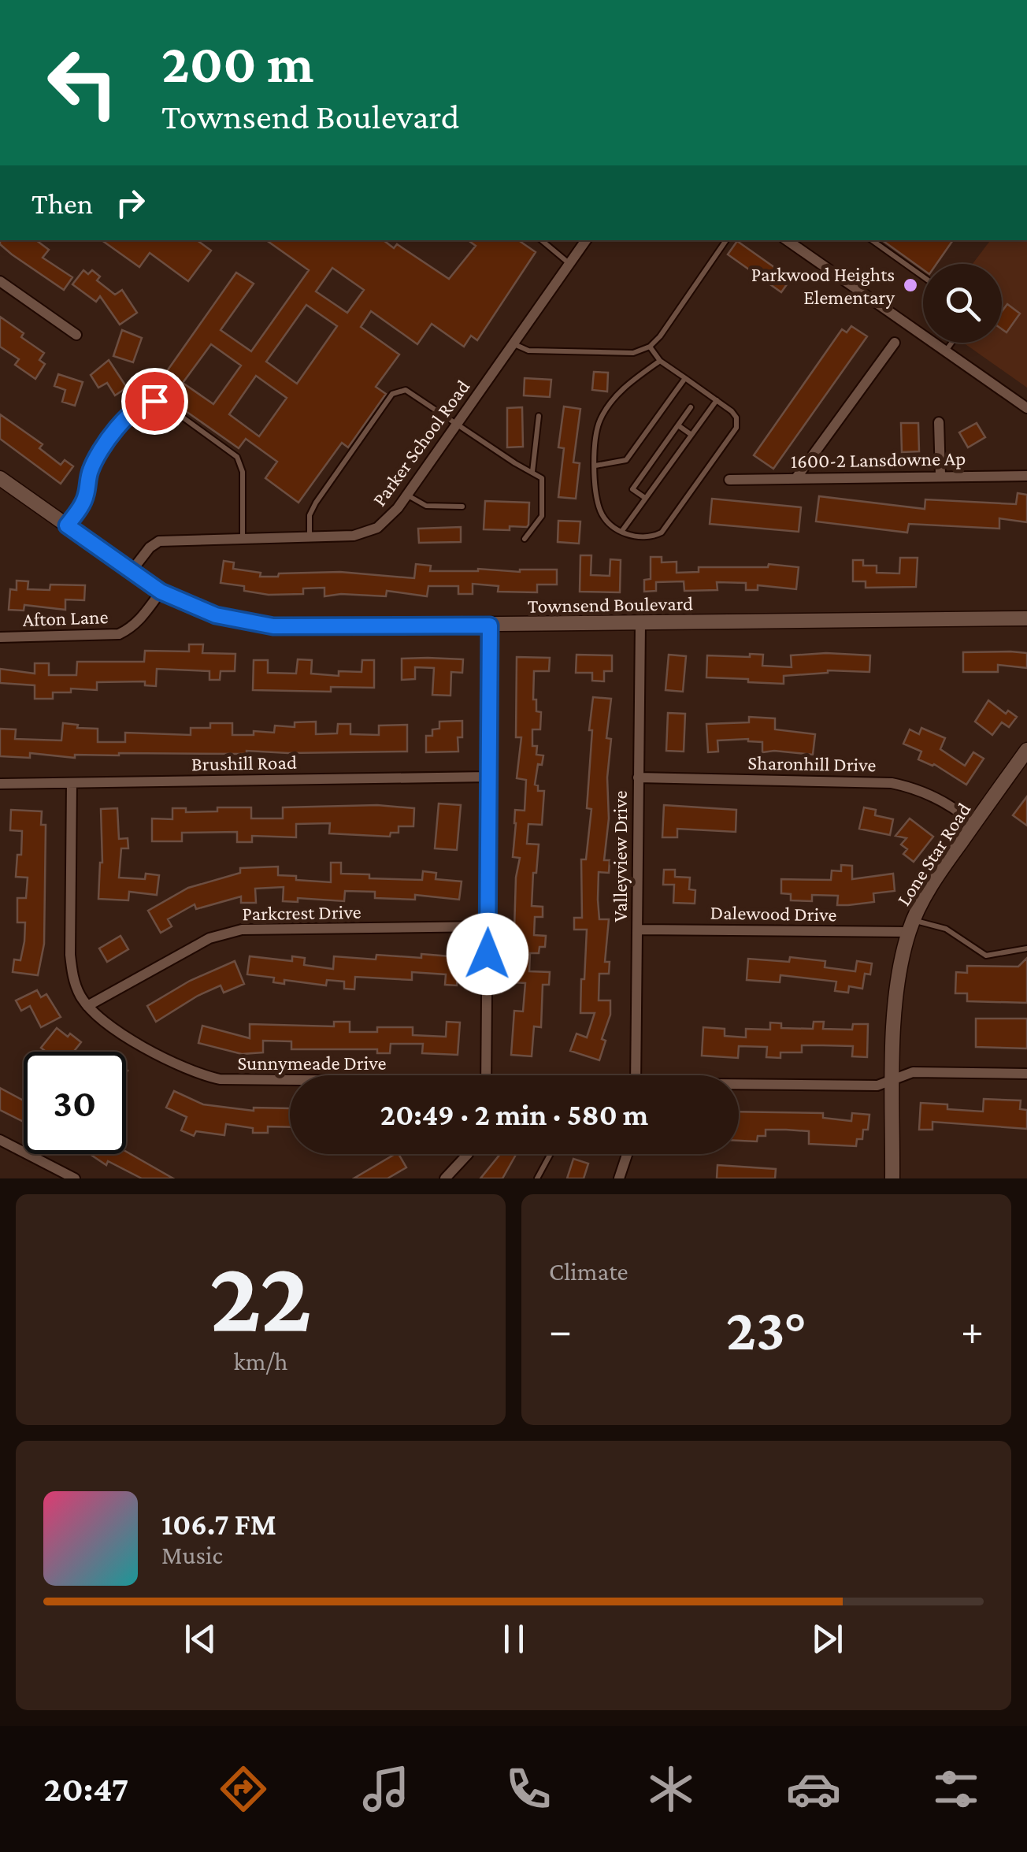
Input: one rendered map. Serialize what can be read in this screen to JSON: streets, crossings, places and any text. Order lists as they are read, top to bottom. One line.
{"streets":{"street":["Parker School Road","1600-2 Lansdowne Ap","Townsend Boulevard","Afton Lane","Brushill Road","Sharonhill Drive","Lone Star Road","Valleyview Drive","Parkcrest Drive","Dalewood Drive","Sunnymeade Drive"]},"crossings":[["Parker School Road","Townsend Boulevard"],["Townsend Boulevard","Afton Lane"],["Townsend Boulevard","Valleyview Drive"],["Sharonhill Drive","Lone Star Road"],["Sharonhill Drive","Valleyview Drive"],["Lone Star Road","Dalewood Drive"],["Lone Star Road","Sunnymeade Drive"],["Valleyview Drive","Dalewood Drive"],["Parkcrest Drive","Sunnymeade Drive"]],"places":["Parkwood Heights Elementary"],"page":{"turn":["200 m","Townsend Boulevard"],"then":"Then","limit":"30","trip":"20:49 · 2 min · 580 m","tile":[["22","km/h"],"Climate"],"heat":["−","23°","+"],"song":["106.7 FM","Music"],"tabs":"20:47"}}
